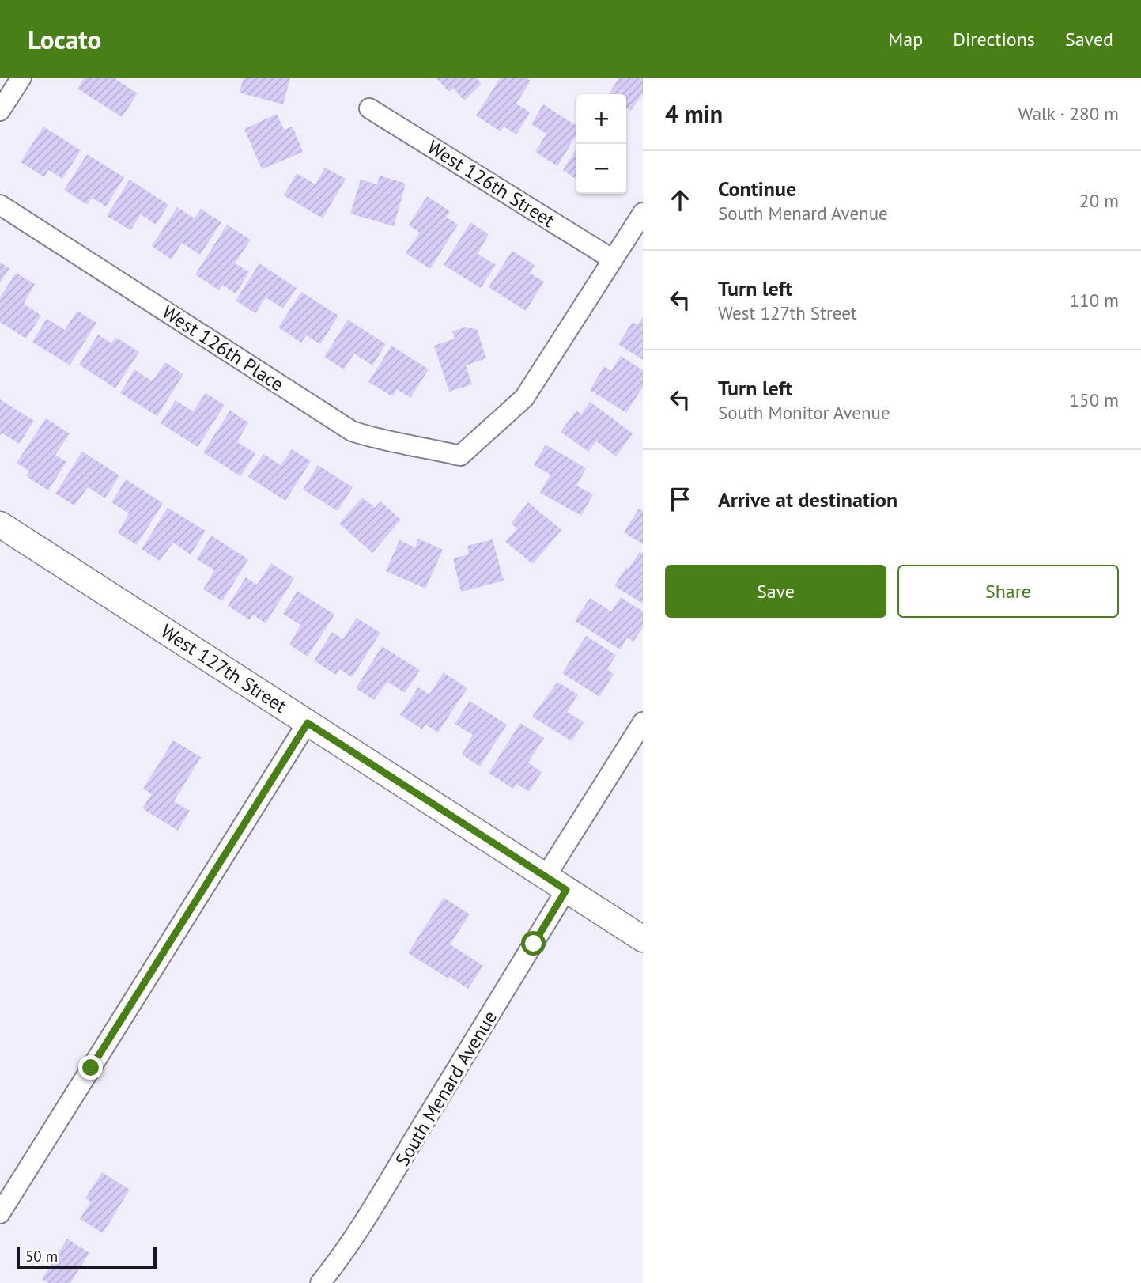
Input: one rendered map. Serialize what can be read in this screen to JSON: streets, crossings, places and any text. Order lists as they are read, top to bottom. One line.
{"streets":{"main road":["West 127th Street"],"street":["West 126th Street","West 126th Place","South Menard Avenue"]},"crossings":[["West 126th Street","West 126th Place"],["West 127th Street","South Menard Avenue"]],"scale_bar":"50 m","page":{"header":"Locato","nav":["Map","Directions","Saved"],"heading":["4 min","Walk · 280 m"],"map_buttons":["+","−"],"list":[["Continue","South Menard Avenue","20 m"],["Turn left","West 127th Street","110 m"],["Turn left","South Monitor Avenue","150 m"],"Arrive at destination"],"buttons":["Save","Share"],"scale":"50 m"}}
